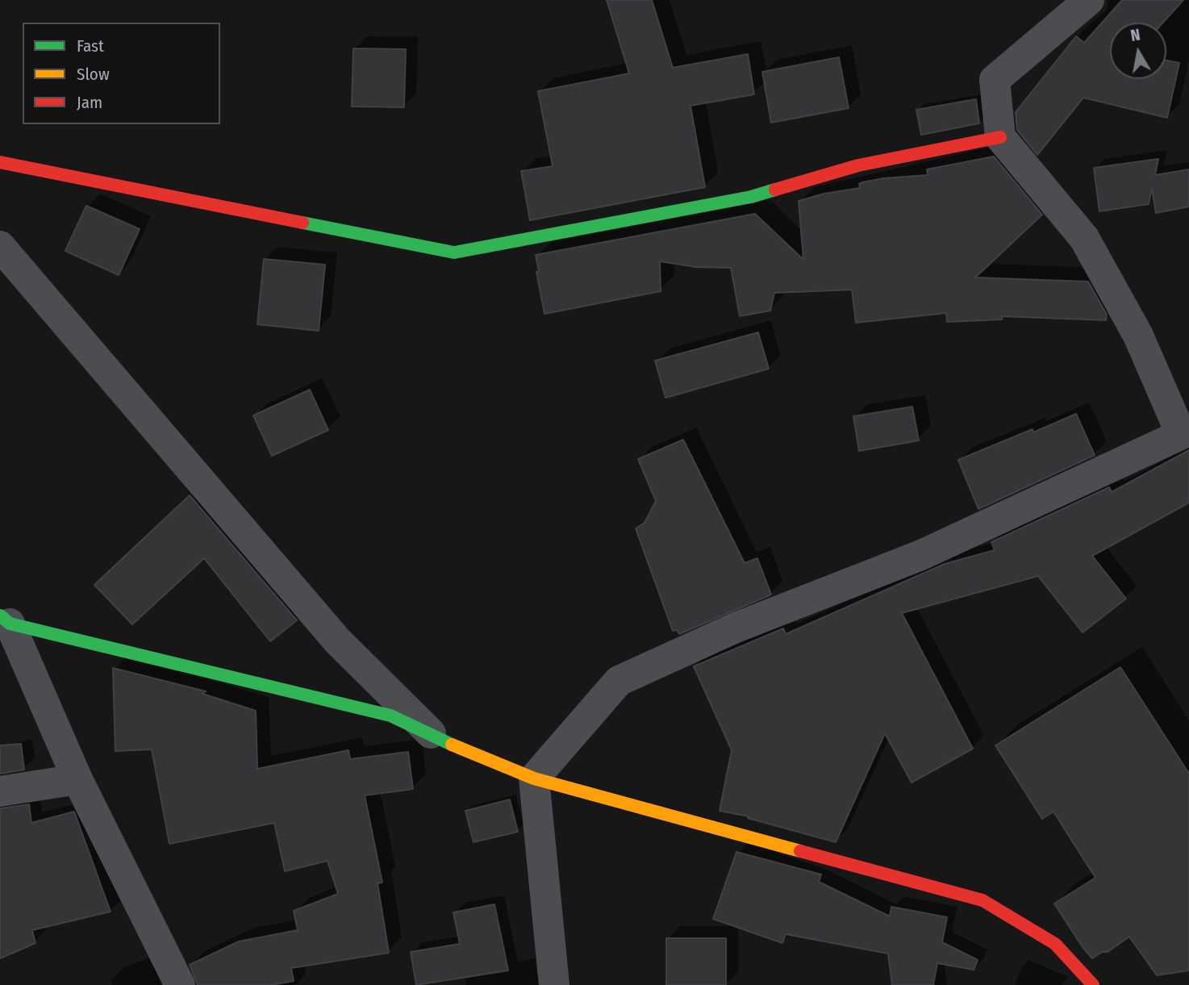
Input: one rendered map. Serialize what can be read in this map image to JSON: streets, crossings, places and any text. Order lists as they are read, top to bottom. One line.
{"legend":["Fast","Slow","Jam"],"north":"top"}
